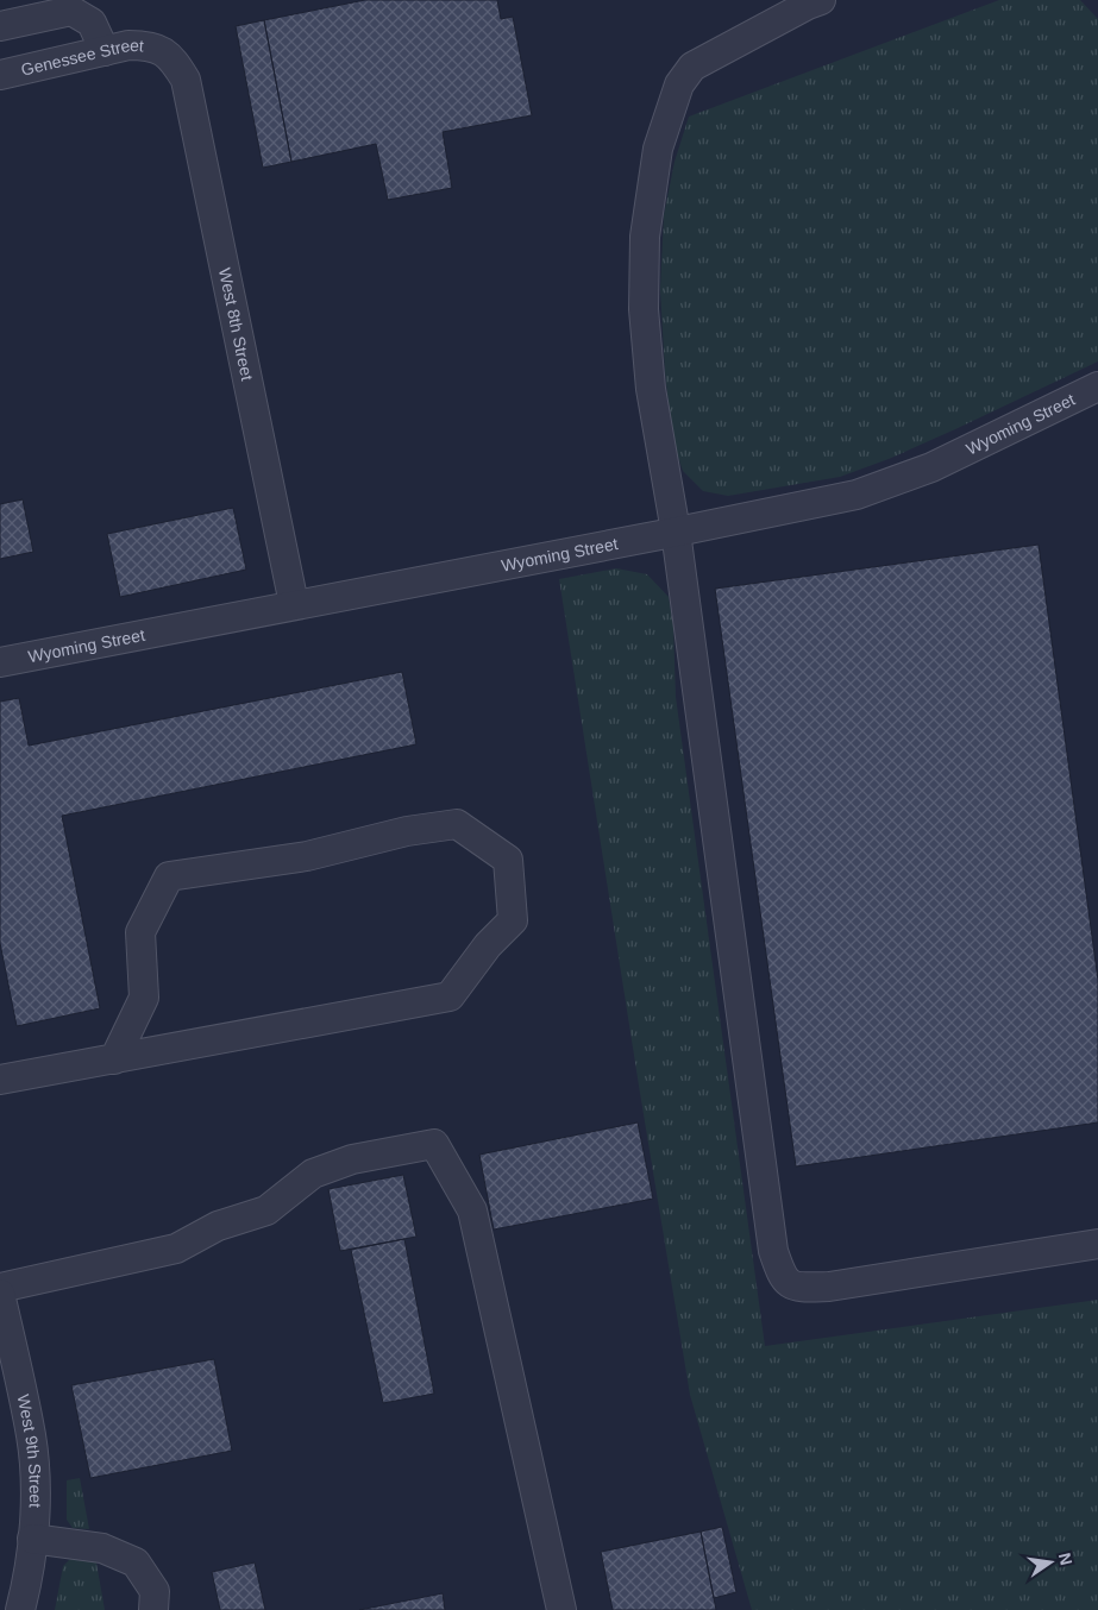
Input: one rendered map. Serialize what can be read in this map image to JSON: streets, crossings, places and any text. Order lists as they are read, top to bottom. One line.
{"streets":{"street":["Genessee Street","West 8th Street","Wyoming Street","West 9th Street"]},"crossings":[["Genessee Street","West 8th Street"],["West 8th Street","Wyoming Street"]],"north":"right"}
